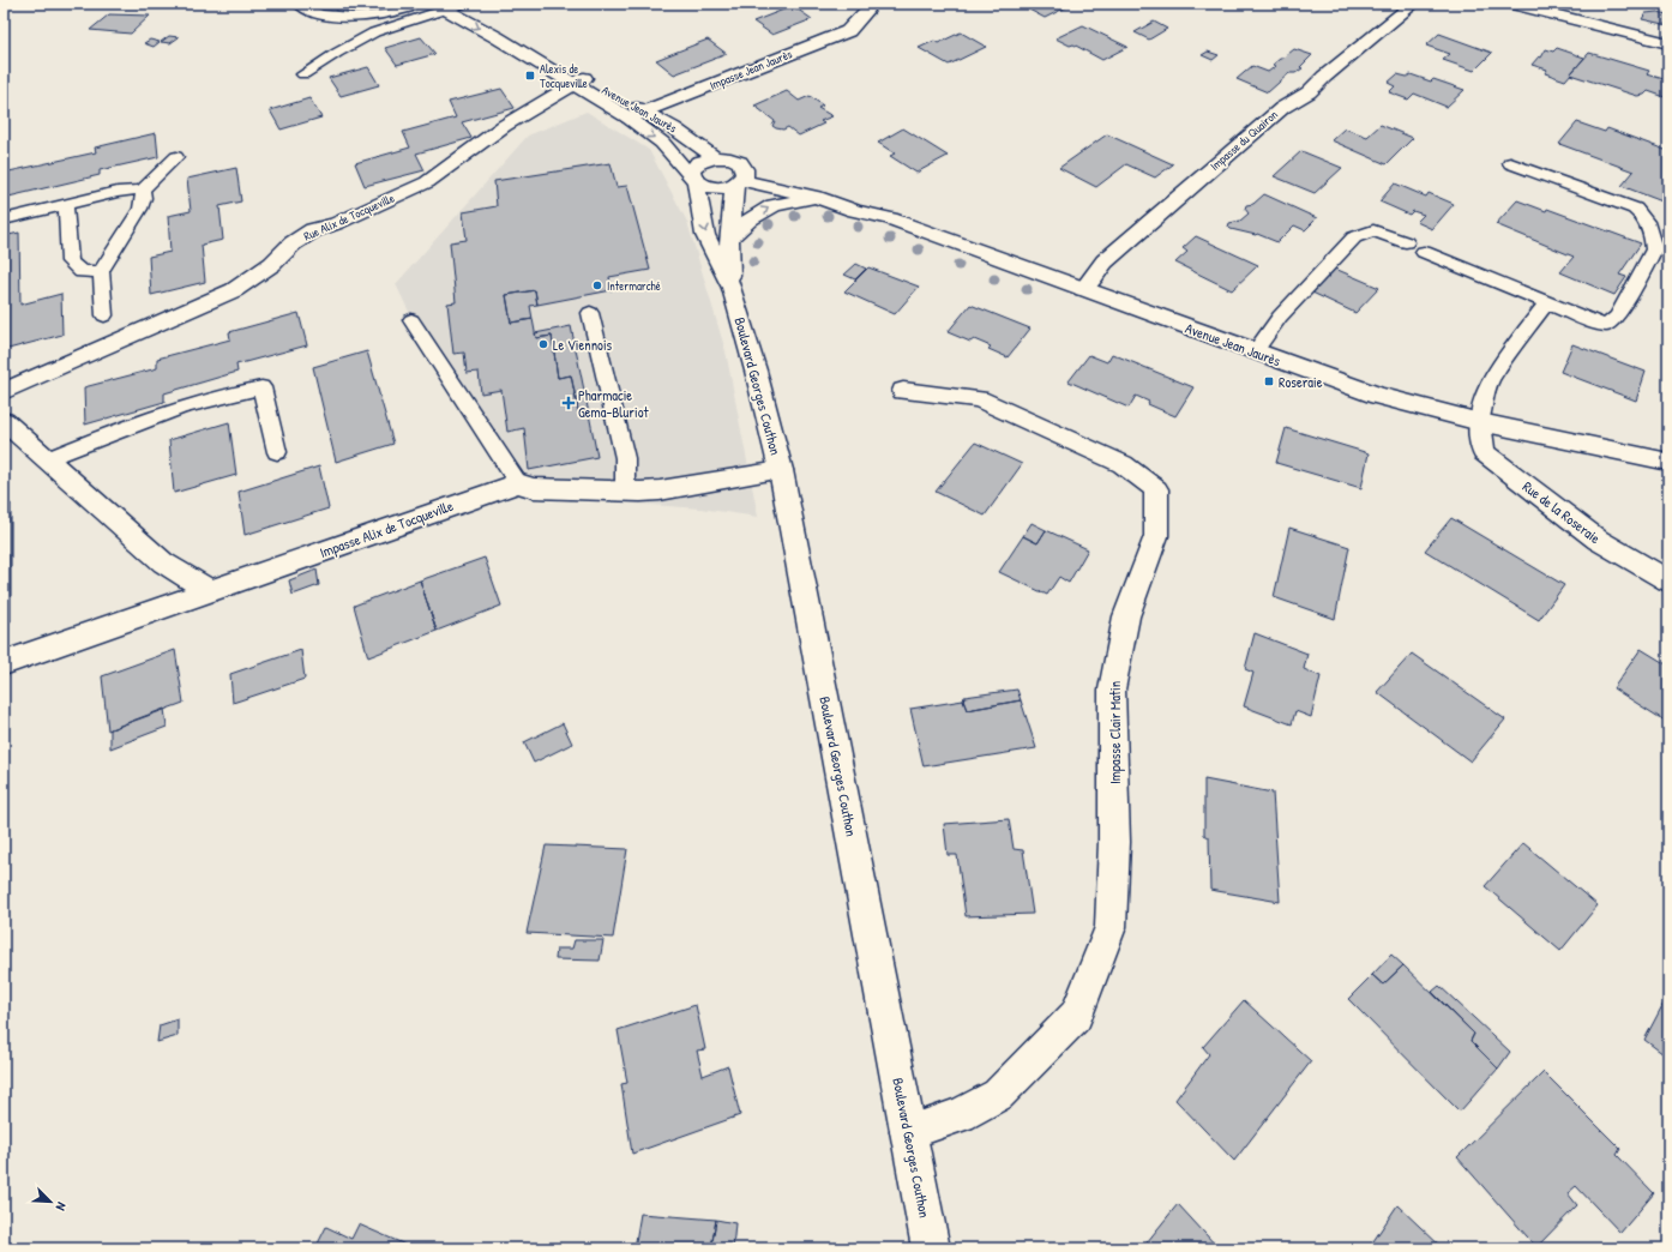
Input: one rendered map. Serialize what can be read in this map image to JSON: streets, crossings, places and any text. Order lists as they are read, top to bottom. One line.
{"streets":{"street":["Impasse Jean Jaurès","Avenue Jean Jaurès","Impasse du Quairon","Rue Alix de Tocqueville","Boulevard Georges Couthon","Rue de la Roseraie","Impasse Alix de Tocqueville","Impasse Clair Matin"]},"crossings":[["Impasse Jean Jaurès","Avenue Jean Jaurès"],["Avenue Jean Jaurès","Impasse du Quairon"],["Avenue Jean Jaurès","Rue Alix de Tocqueville"],["Avenue Jean Jaurès","Boulevard Georges Couthon"],["Avenue Jean Jaurès","Rue de la Roseraie"],["Boulevard Georges Couthon","Impasse Clair Matin"]],"places":{"transit":["Alexis de Tocqueville","Roseraie"],"other":["Intermarché","Le Viennois"],"health":["Pharmacie Gema-Bluriot"]},"north":"bottom right"}
